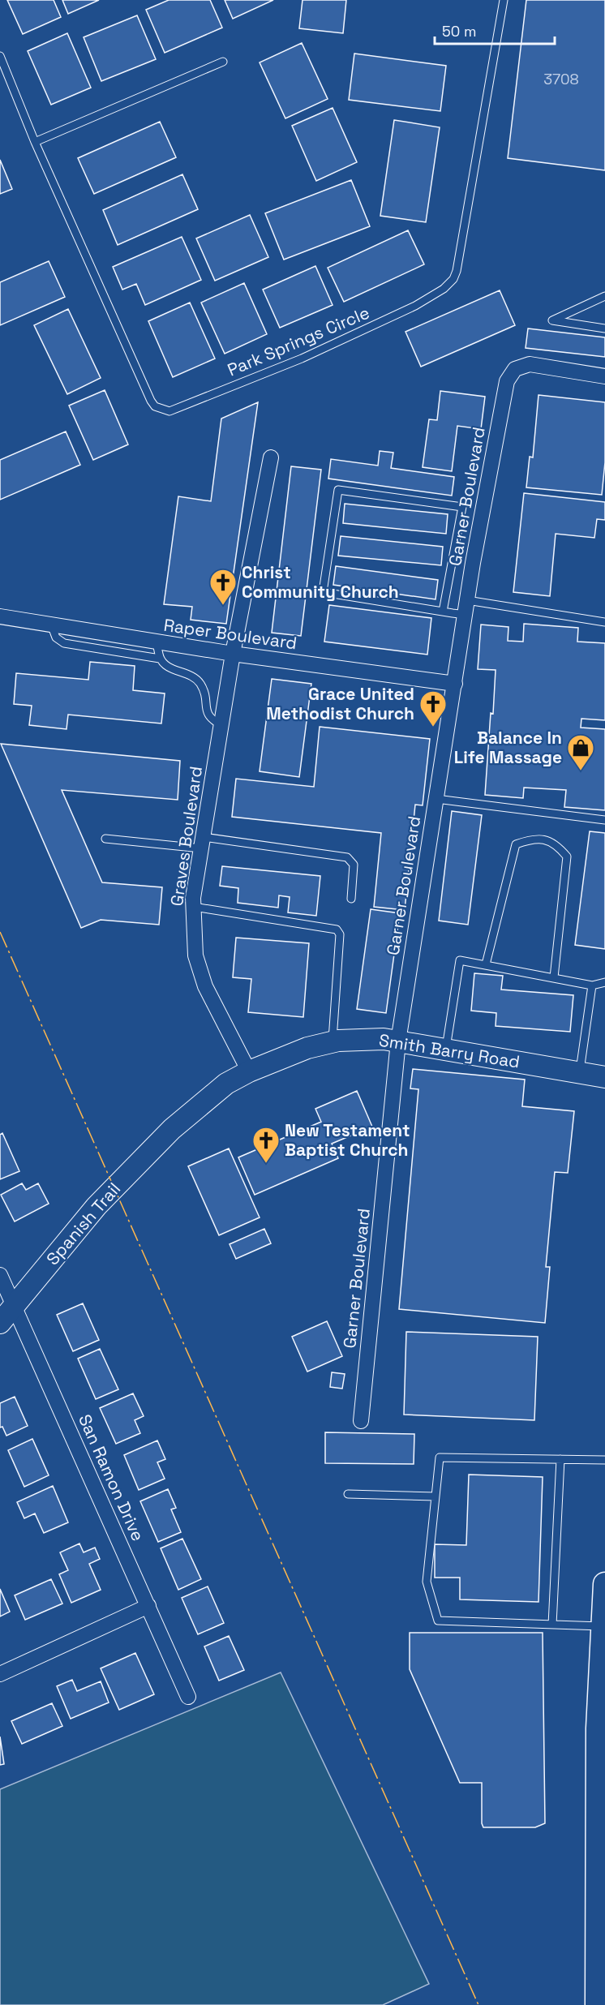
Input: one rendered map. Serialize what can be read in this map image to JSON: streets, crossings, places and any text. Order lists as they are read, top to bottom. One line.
{"streets":{"street":["Garner Boulevard","Raper Boulevard","Graves Boulevard","Smith Barry Road","Spanish Trail","San Ramon Drive"],"lane":["Park Springs Circle"]},"crossings":[["Garner Boulevard","Raper Boulevard"],["Garner Boulevard","Smith Barry Road"],["Raper Boulevard","Graves Boulevard"],["Graves Boulevard","Smith Barry Road"],["Smith Barry Road","Spanish Trail"],["Spanish Trail","San Ramon Drive"]],"places":{"church":["Christ Community Church","Grace United Methodist Church","New Testament Baptist Church"],"shop":["Balance In Life Massage"]},"house_numbers":["3708"],"scale_bar":"50 m"}
